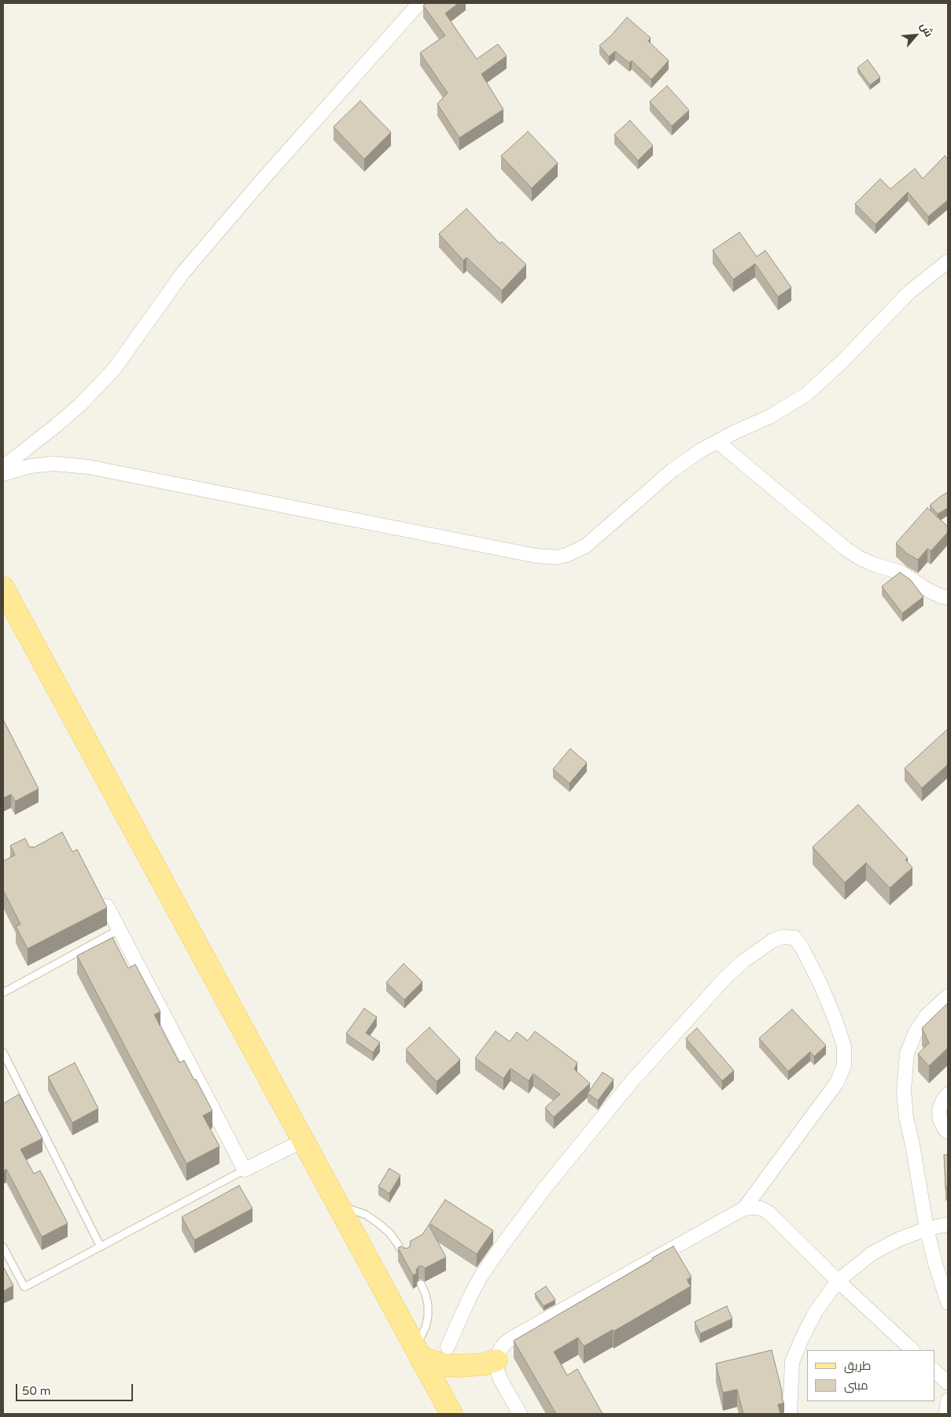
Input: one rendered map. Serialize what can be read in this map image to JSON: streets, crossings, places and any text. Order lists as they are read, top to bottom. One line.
{"legend":["طريق","مبنى"],"scale_bar":"50 m","north":"top right"}
